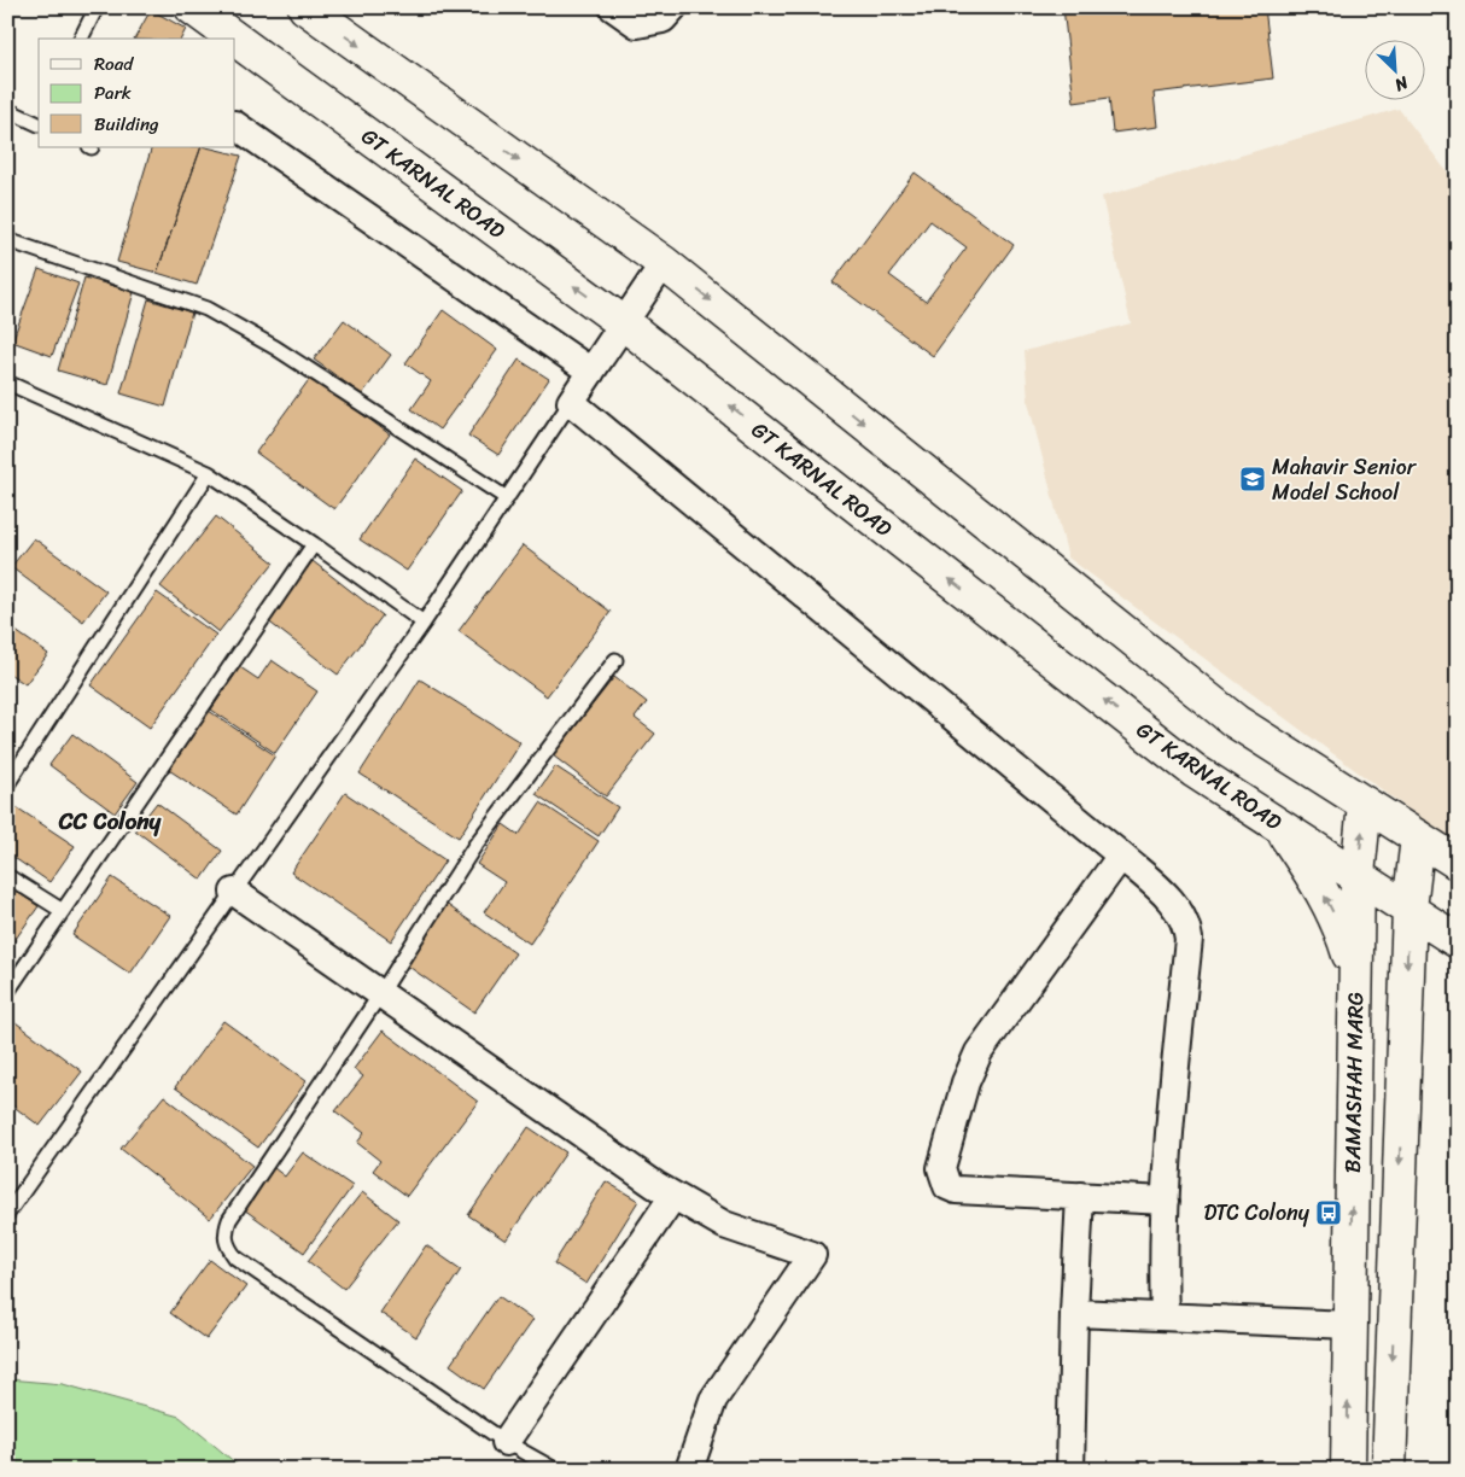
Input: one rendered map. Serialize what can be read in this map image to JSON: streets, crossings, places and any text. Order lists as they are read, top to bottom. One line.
{"streets":{"main road":["GT KARNAL ROAD","BAMASHAH MARG"]},"crossings":[["GT KARNAL ROAD","BAMASHAH MARG"]],"districts":["CC Colony"],"places":{"school or university":["Mahavir Senior Model School"],"bus stop":["DTC Colony"]},"legend":["Road","Park","Building"],"north":"bottom right"}
